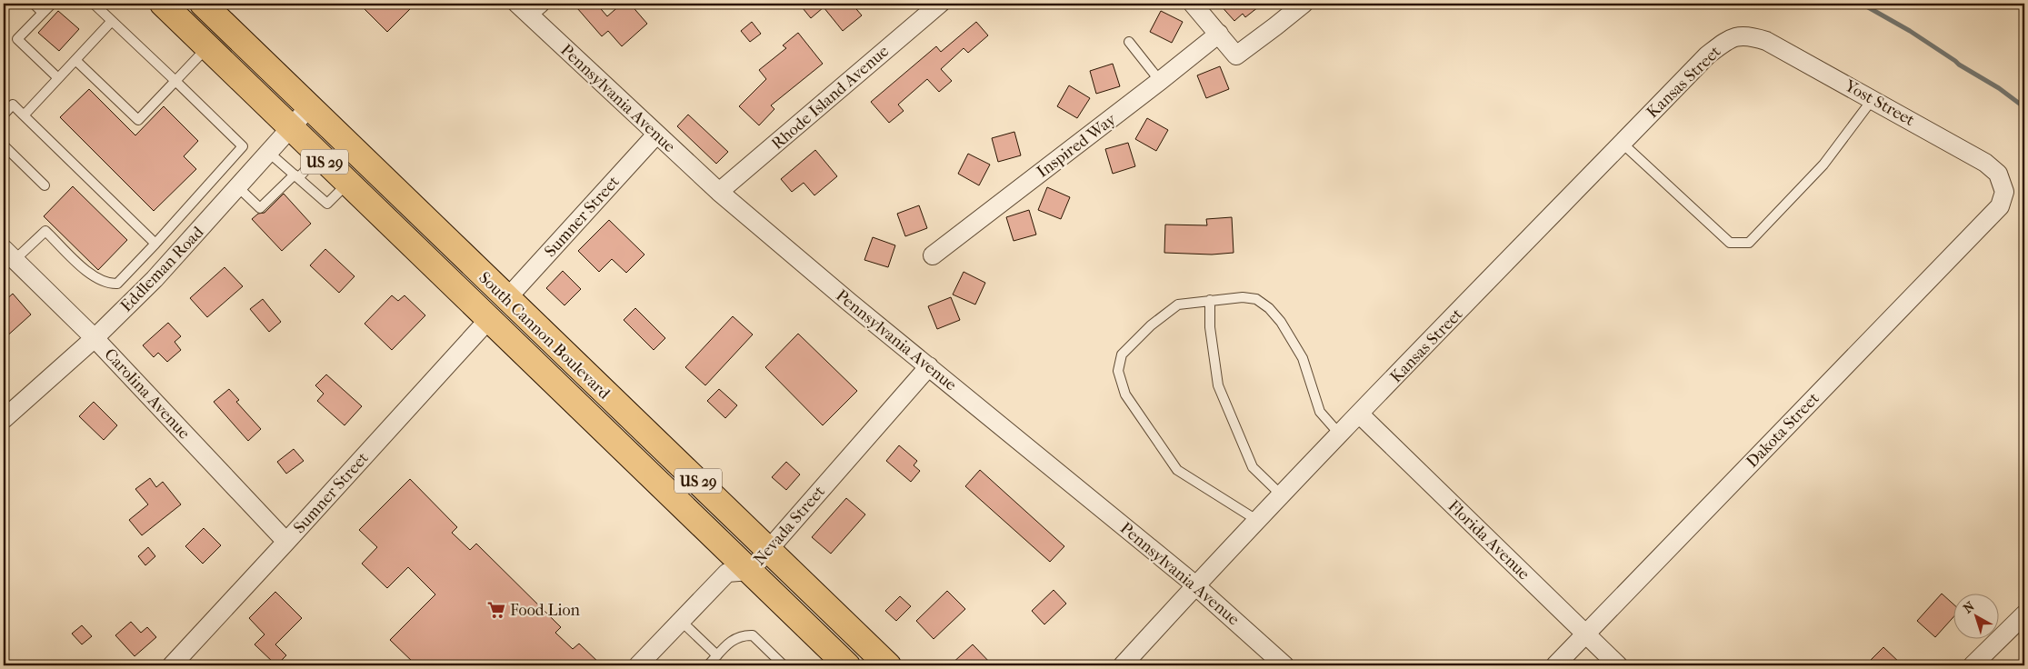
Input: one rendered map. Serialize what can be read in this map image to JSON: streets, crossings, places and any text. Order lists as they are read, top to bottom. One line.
{"streets":{"main road":["US 29","South Cannon Boulevard"],"street":["Kansas Street","Rhode Island Avenue","Pennsylvania Avenue","Yost Street","Inspired Way","Sumner Street","Eddleman Road","Carolina Avenue","Dakota Street","Nevada Street","Florida Avenue"]},"crossings":[["Kansas Street","Pennsylvania Avenue"],["Kansas Street","Yost Street"],["Kansas Street","Florida Avenue"],["Rhode Island Avenue","Pennsylvania Avenue"],["Pennsylvania Avenue","Sumner Street"],["Pennsylvania Avenue","Nevada Street"],["Yost Street","Dakota Street"],["Sumner Street","South Cannon Boulevard"],["Sumner Street","Carolina Avenue"],["Eddleman Road","South Cannon Boulevard"],["Eddleman Road","Carolina Avenue"],["South Cannon Boulevard","Nevada Street"],["Dakota Street","Florida Avenue"]],"places":{"supermarket":["Food Lion"]},"north":"top left"}
